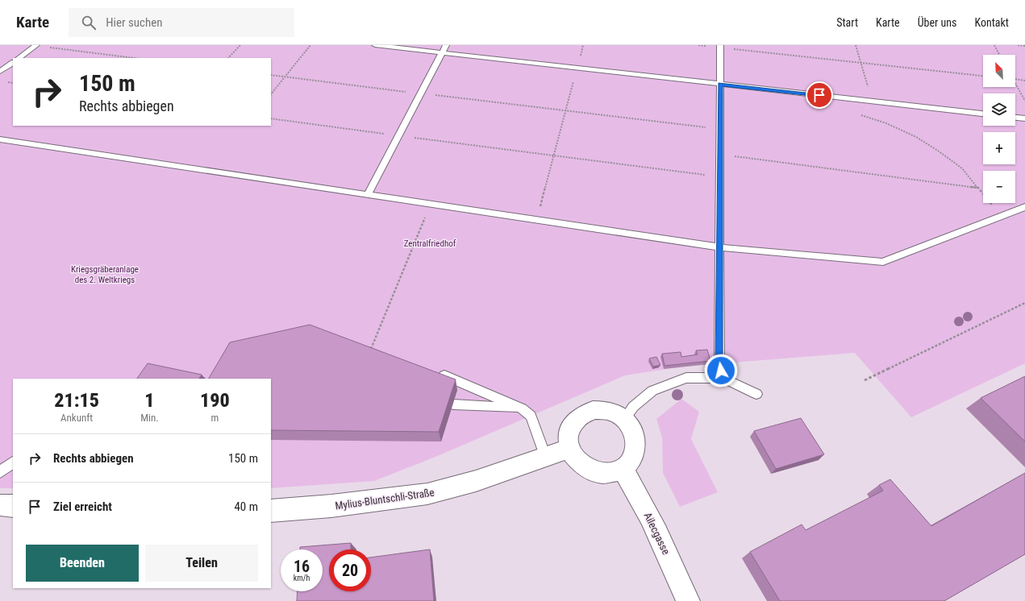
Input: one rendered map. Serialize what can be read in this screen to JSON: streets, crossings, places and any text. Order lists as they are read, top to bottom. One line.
{"streets":{"street":["Mylius-Bluntschli-Straße","Ailecgasse"]},"crossings":[["Mylius-Bluntschli-Straße","Ailecgasse"]],"parks":["Zentralfriedhof","Kriegsgräberanlage des 2. Weltkriegs"],"north":"top left","page":{"header":"Karte","search":"Hier suchen","nav":["Start","Karte","Über uns","Kontakt"],"map_buttons":["+","−"],"turn":["150 m","Rechts abbiegen"],"eta":["21:15","Ankunft","1","Min.","190","m"],"list":[{"name":"Rechts abbiegen","value":"150 m"},{"name":"Ziel erreicht","value":"40 m"}],"buttons":["Beenden","Teilen"],"speed":"16 km/h","limit":"20"}}
